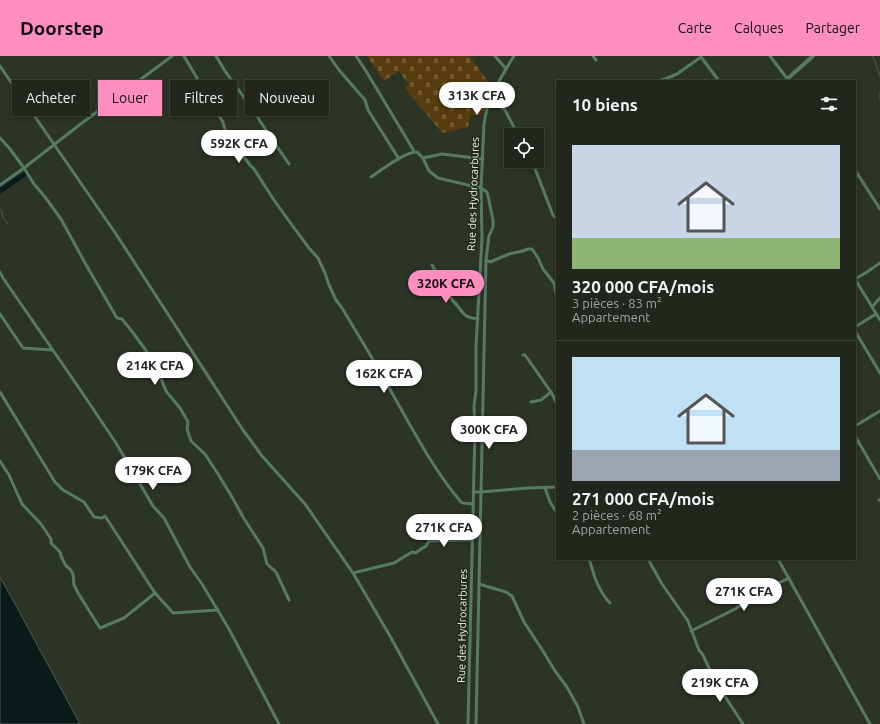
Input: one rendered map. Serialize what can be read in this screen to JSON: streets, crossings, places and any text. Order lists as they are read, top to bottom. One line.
{"streets":{"street":["Rue des Hydrocarbures"]},"page":{"header":"Doorstep","nav":["Carte","Calques","Partager"],"chip":["Acheter","Louer","Filtres","Nouveau"],"heading":"10 biens","price":["313K CFA","592K CFA","320K CFA","214K CFA","162K CFA","300K CFA","179K CFA","271K CFA","271K CFA","219K CFA"],"list":[{"name":"320 000 CFA/mois","note":"3 pièces · 83 m² · Appartement"},{"name":"271 000 CFA/mois","note":"2 pièces · 68 m² · Appartement"}]}}
